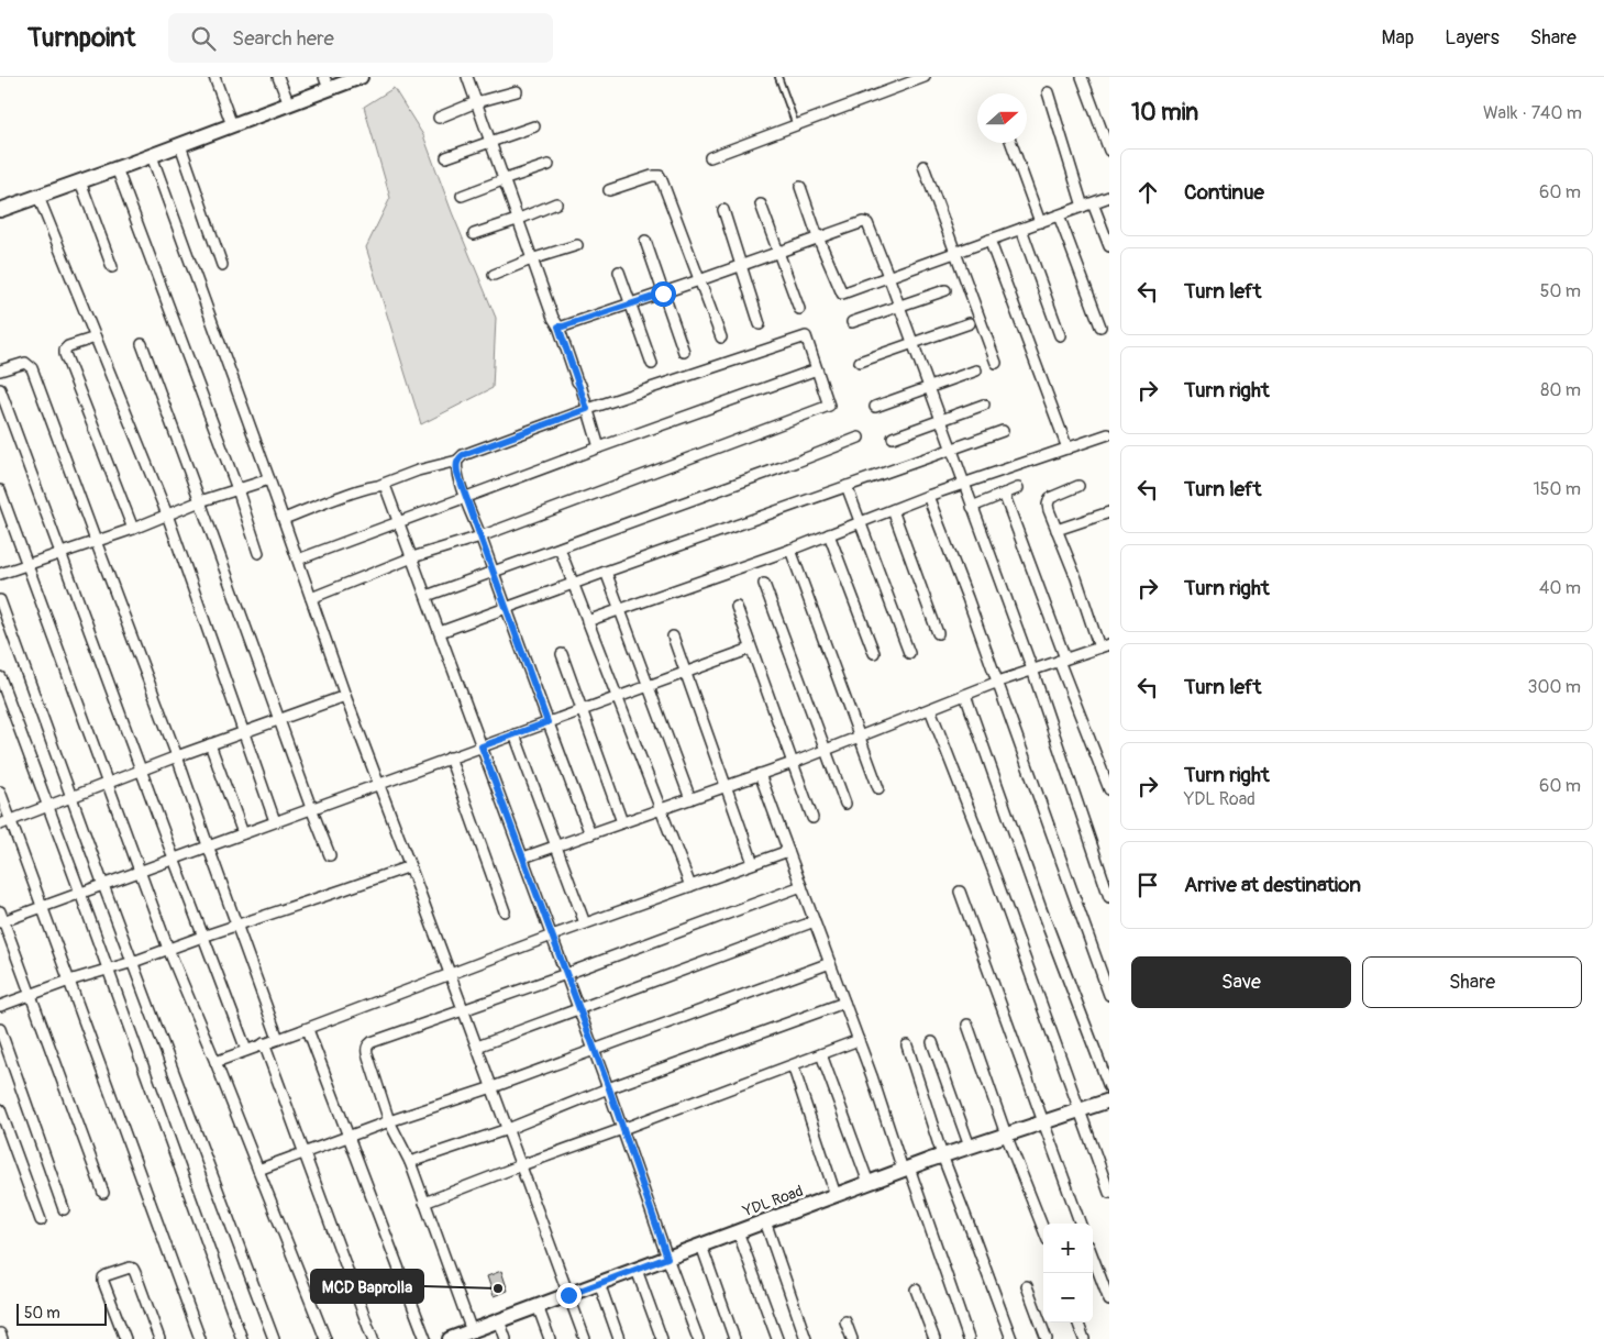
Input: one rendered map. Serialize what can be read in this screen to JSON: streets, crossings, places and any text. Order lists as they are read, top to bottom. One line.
{"streets":{"street":["YDL Road"]},"places":["MCD Baprolla"],"scale_bar":"50 m","north":"right","page":{"header":"Turnpoint","search":"Search here","nav":["Map","Layers","Share"],"heading":["10 min","Walk · 740 m"],"list":[["Continue","60 m"],["Turn left","50 m"],["Turn right","80 m"],["Turn left","150 m"],["Turn right","40 m"],["Turn left","300 m"],["Turn right","YDL Road","60 m"],"Arrive at destination"],"buttons":["Save","Share"],"map_buttons":["+","−"],"scale":"50 m"}}
